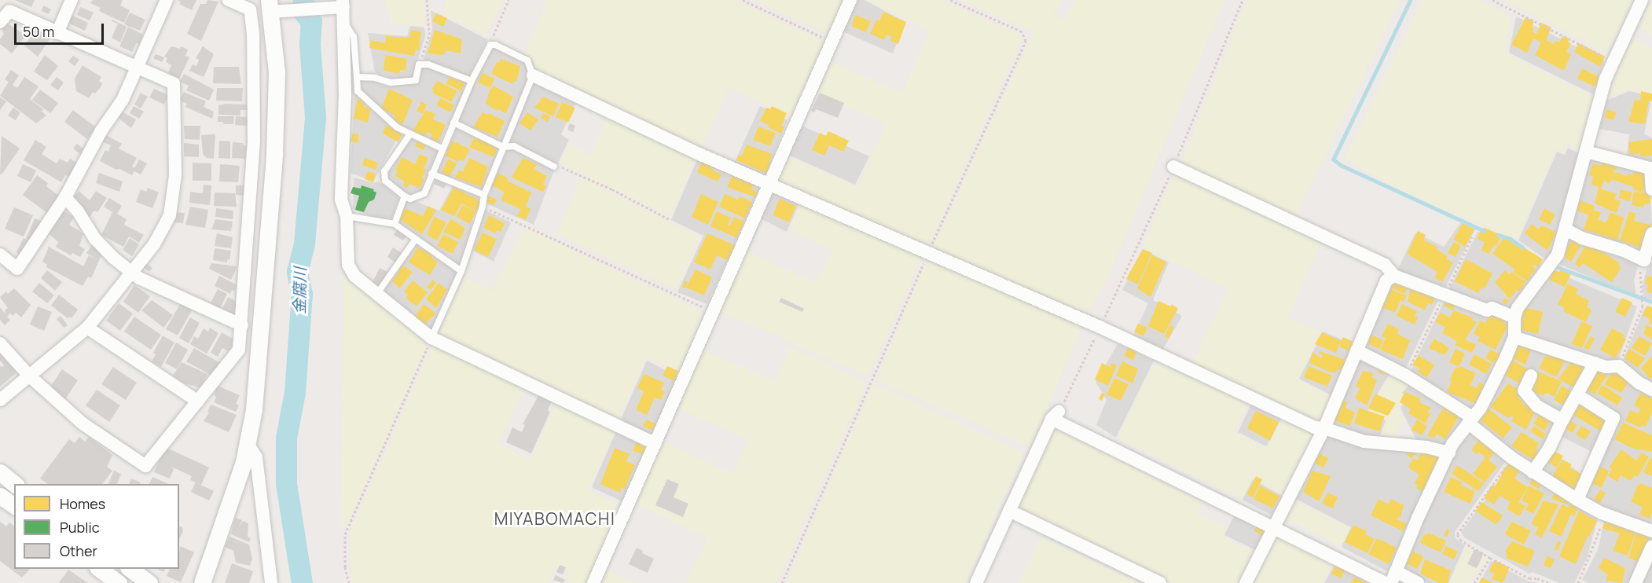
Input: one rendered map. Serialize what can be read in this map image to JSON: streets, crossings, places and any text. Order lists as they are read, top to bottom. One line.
{"districts":["MIYABOMACHI"],"water":["金腐川"],"legend":["Homes","Public","Other"],"scale_bar":"50 m"}
